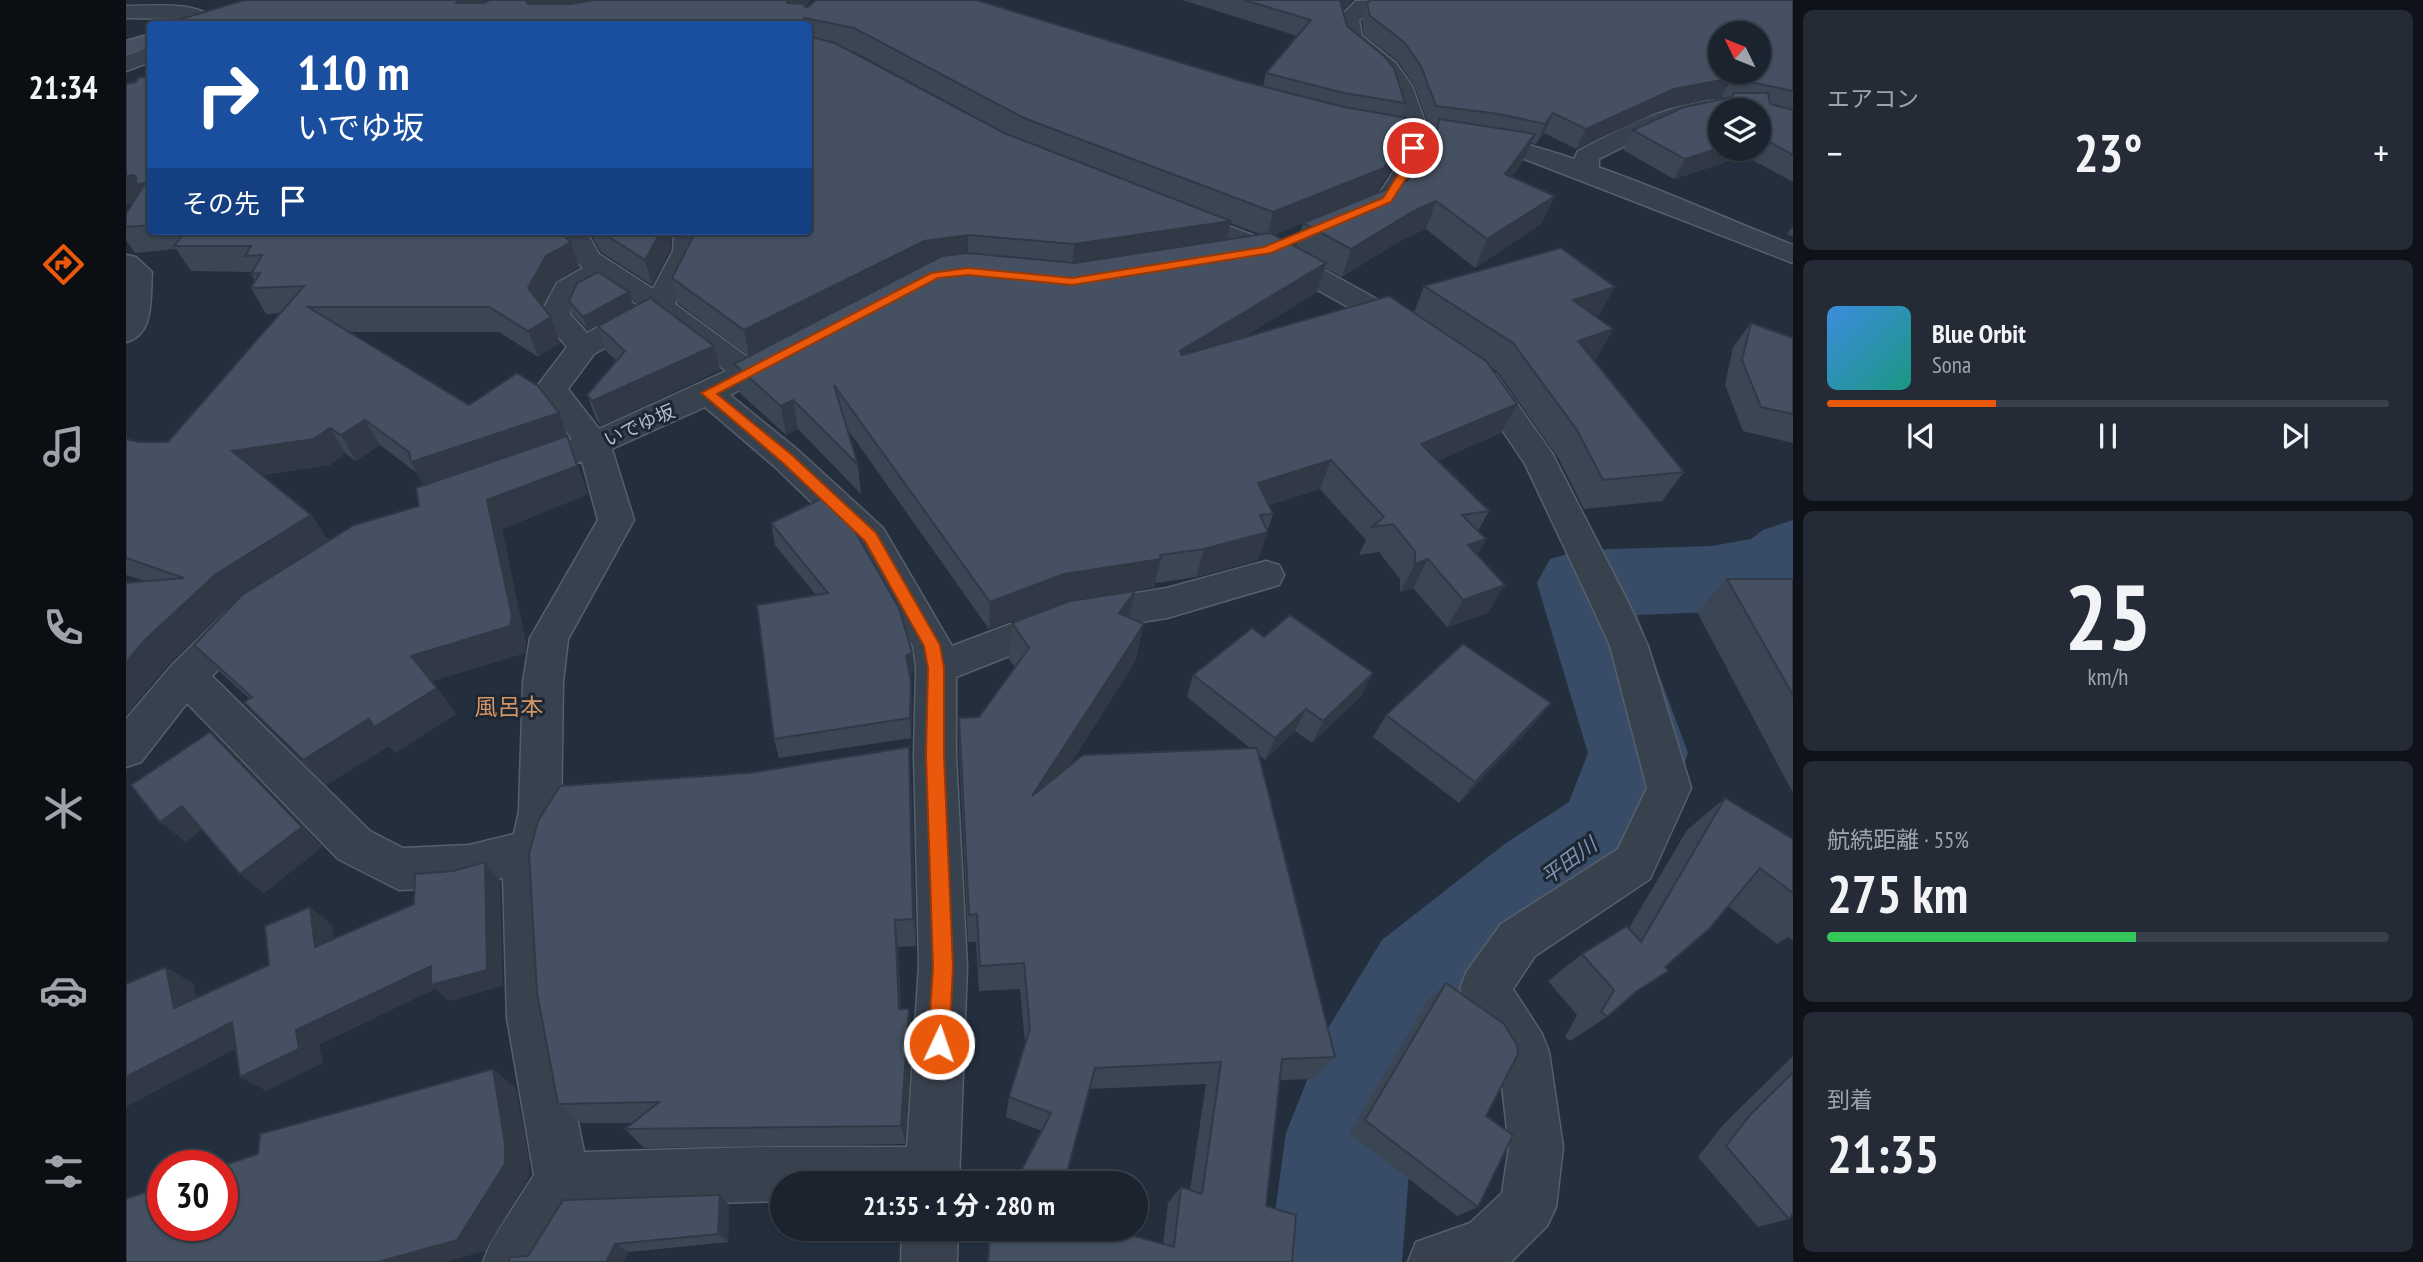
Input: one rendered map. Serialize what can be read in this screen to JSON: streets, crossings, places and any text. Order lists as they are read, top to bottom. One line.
{"streets":{"street":["いでゆ坂"]},"districts":["風呂本"],"water":["平田川"],"north":"top left","page":{"tabs":"21:34","tile":["エアコン",["25","km/h"],["航続距離 · 55%","275 km"],["到着","21:35"]],"turn":["110 m","いでゆ坂"],"heat":["−","23°","+"],"then":"その先","song":["Blue Orbit","Sona"],"limit":"30","trip":"21:35 · 1 分 · 280 m"}}
